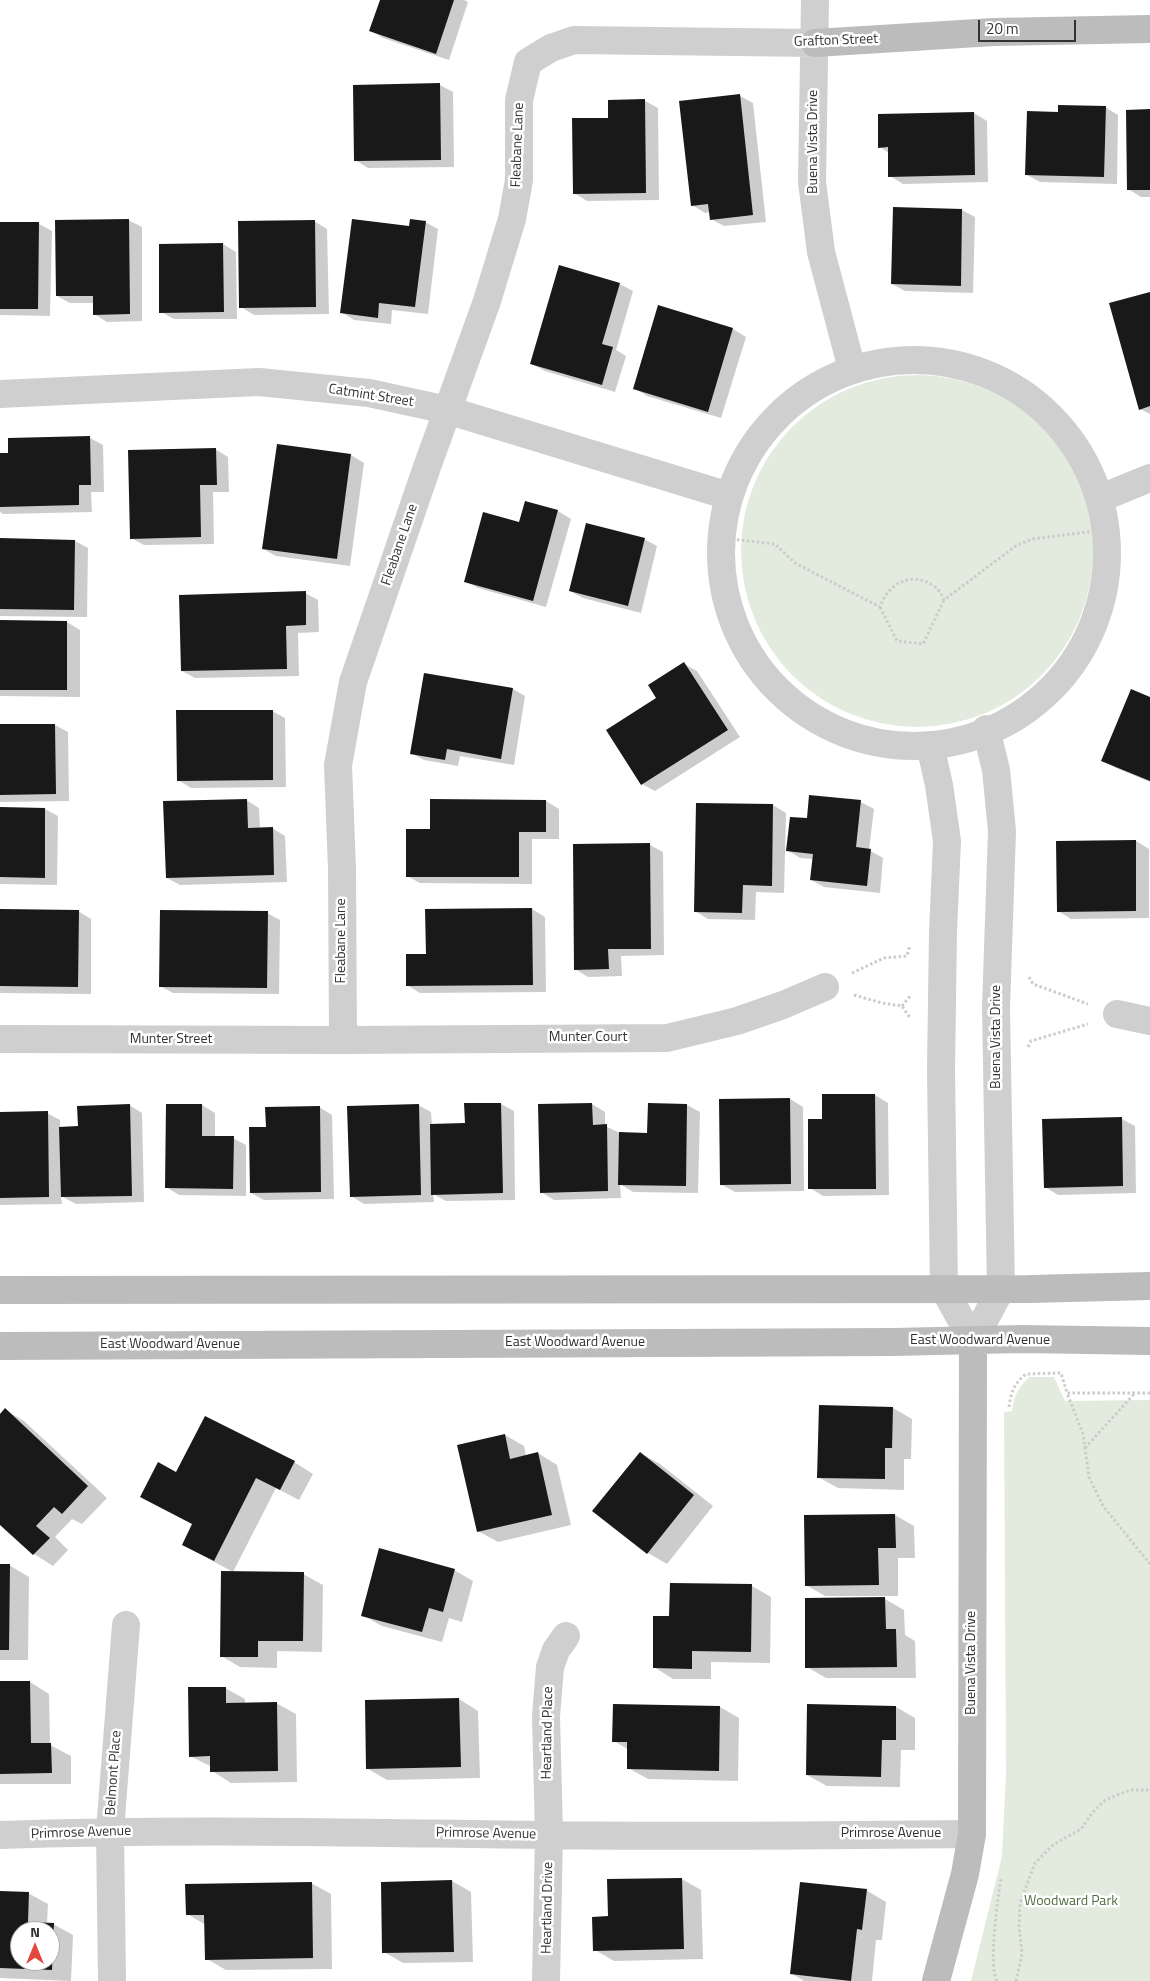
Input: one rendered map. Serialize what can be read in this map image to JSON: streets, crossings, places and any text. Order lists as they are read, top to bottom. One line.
{"streets":{"street":["Grafton Street","Buena Vista Drive","Fleabane Lane","Catmint Street","Munter Court","Munter Street","East Woodward Avenue","Heartland Place","Belmont Place","Primrose Avenue","Heartland Drive"]},"crossings":[["Grafton Street","Buena Vista Drive"],["Grafton Street","Fleabane Lane"],["Buena Vista Drive","East Woodward Avenue"],["Buena Vista Drive","Primrose Avenue"],["Fleabane Lane","Catmint Street"],["Fleabane Lane","Munter Court"],["Fleabane Lane","Munter Street"],["Munter Court","Munter Street"],["Heartland Place","Primrose Avenue"],["Heartland Place","Heartland Drive"],["Belmont Place","Primrose Avenue"],["Primrose Avenue","Heartland Drive"]],"parks":["Woodward Park"],"scale_bar":"20 m","north":"top"}
